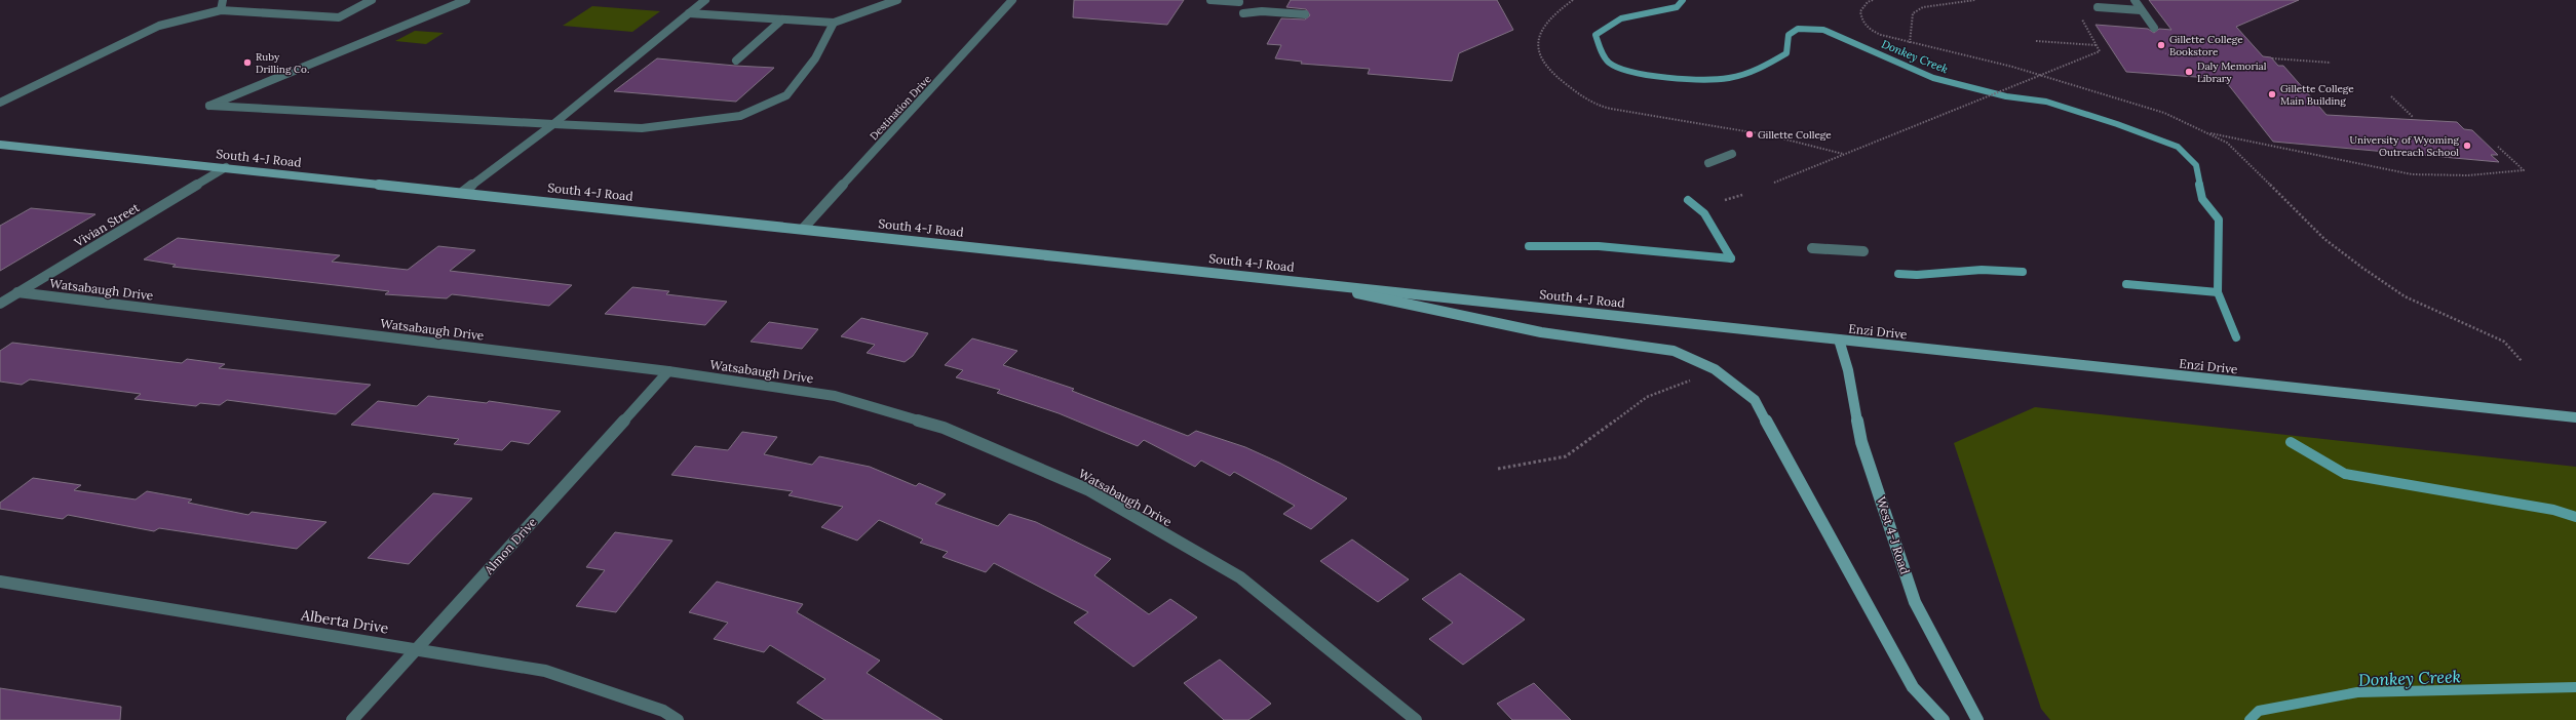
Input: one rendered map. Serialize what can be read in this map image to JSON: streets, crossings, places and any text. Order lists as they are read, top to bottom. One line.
{"streets":{"main road":["South 4-J Road","Enzi Drive","West 4-J Road"],"street":["Destination Drive","Vivian Street","Watsabaugh Drive","Almon Drive","Alberta Drive"]},"crossings":[["Destination Drive","South 4-J Road"],["South 4-J Road","Vivian Street"],["South 4-J Road","Enzi Drive"],["South 4-J Road","West 4-J Road"],["Vivian Street","Watsabaugh Drive"],["Watsabaugh Drive","Almon Drive"],["Enzi Drive","West 4-J Road"],["Almon Drive","Alberta Drive"]],"water":["Donkey Creek"],"places":["Gillette College Bookstore","Ruby Drilling Co.","Daly Memorial Library","Gillette College Main Building","Gillette College","University of Wyoming Outreach School"]}
